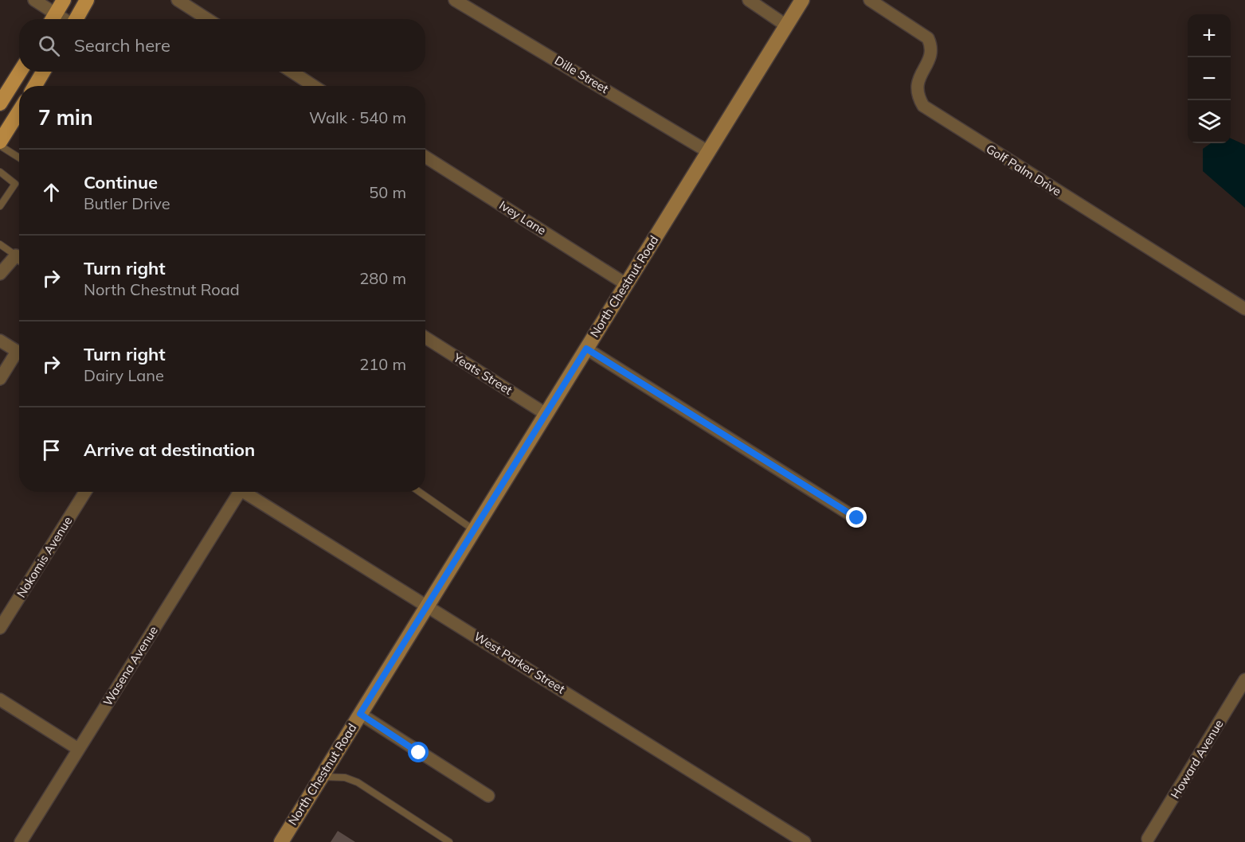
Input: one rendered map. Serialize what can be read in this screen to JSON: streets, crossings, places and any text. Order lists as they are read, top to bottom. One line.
{"streets":{"street":["Dille Street","Golf Palm Drive","Ivey Lane","North Chestnut Road","Yeats Street","Nokomis Avenue","West Parker Street","Wasena Avenue","Howard Avenue"]},"crossings":[["Dille Street","North Chestnut Road"],["Ivey Lane","North Chestnut Road"],["North Chestnut Road","Yeats Street"],["North Chestnut Road","West Parker Street"]],"page":{"map_buttons":["+","−"],"search":"Search here","heading":["7 min","Walk · 540 m"],"list":[["Continue","Butler Drive","50 m"],["Turn right","North Chestnut Road","280 m"],["Turn right","Dairy Lane","210 m"],"Arrive at destination"]}}
